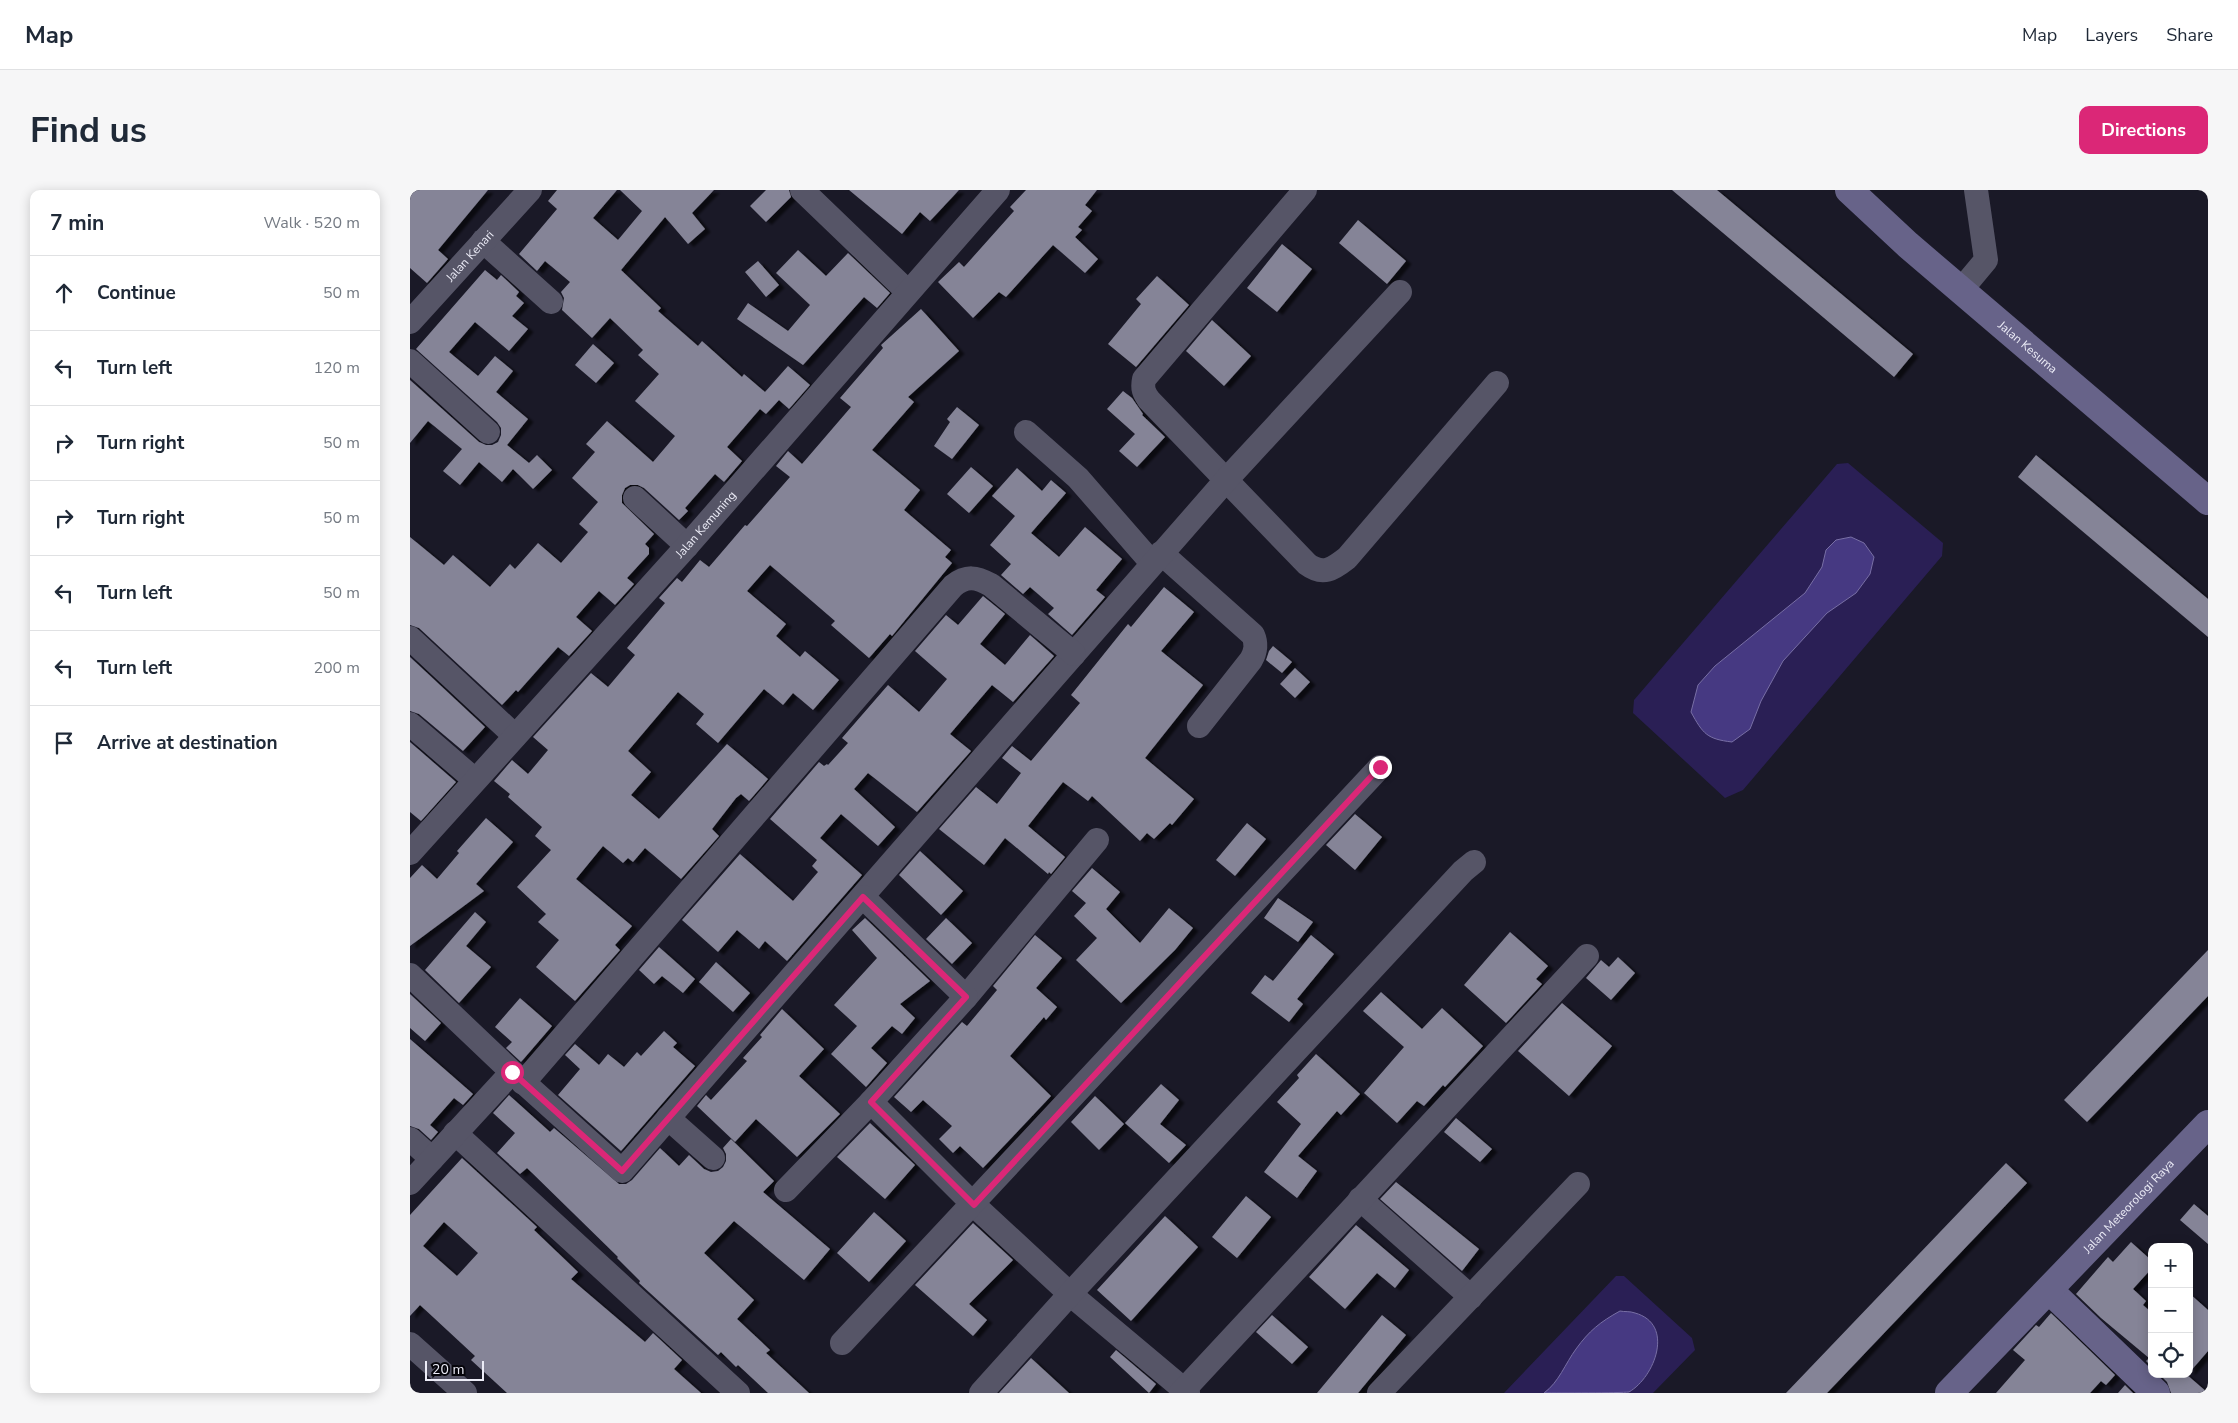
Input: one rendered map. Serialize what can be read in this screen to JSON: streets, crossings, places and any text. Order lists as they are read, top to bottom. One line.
{"streets":{"street":["Jalan Kenari","Jalan Kesuma","Jalan Kemuning","Jalan Meteorologi Raya"]},"scale_bar":"20 m","page":{"header":"Map","nav":["Map","Layers","Share"],"buttons":"Directions","title":"Find us","heading":["7 min","Walk · 520 m"],"list":[["Continue","50 m"],["Turn left","120 m"],["Turn right","50 m"],["Turn right","50 m"],["Turn left","50 m"],["Turn left","200 m"],"Arrive at destination"],"map_buttons":["+","−"],"scale":"20 m"}}
